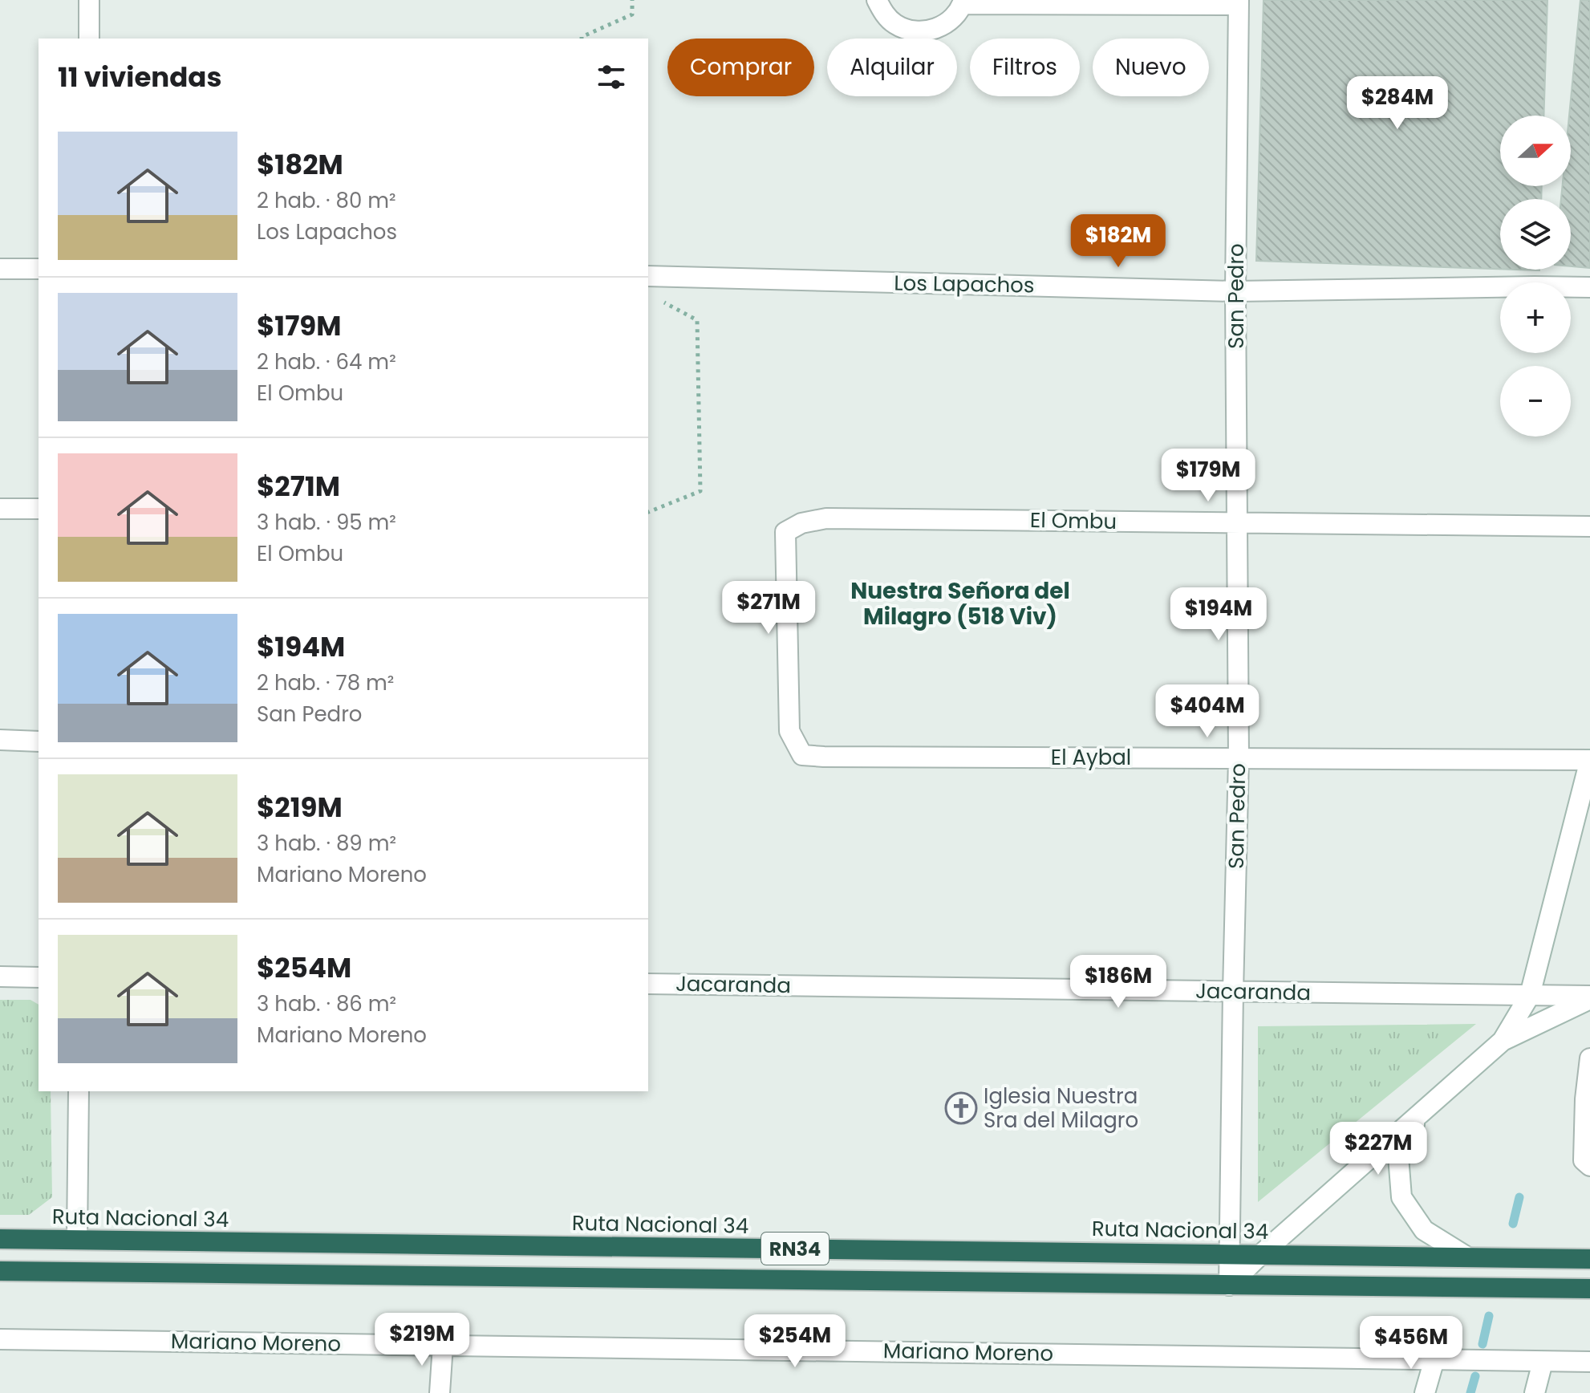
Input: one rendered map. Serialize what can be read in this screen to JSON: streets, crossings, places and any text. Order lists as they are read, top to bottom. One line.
{"streets":{"highway":["Ruta Nacional 34","RN34"],"street":["Los Lapachos","San Pedro","El Ombu","El Aybal","Jacaranda","Mariano Moreno"]},"crossings":[["Los Lapachos","San Pedro"],["San Pedro","El Ombu"],["San Pedro","El Aybal"],["San Pedro","Jacaranda"],["San Pedro","Ruta Nacional 34"],["San Pedro","RN34"],["El Ombu","El Aybal"]],"districts":["Nuestra Señora del Milagro (518 Viv)"],"places":{"church":["Iglesia Nuestra Sra del Milagro"]},"north":"right","page":{"chip":["Comprar","Alquilar","Filtros","Nuevo"],"heading":"11 viviendas","price":["$284M","$182M","$179M","$271M","$194M","$404M","$186M","$227M","$219M","$254M","$456M"],"map_buttons":["+","−"],"list":[{"name":"$182M","note":"2 hab. · 80 m² · Los Lapachos"},{"name":"$179M","note":"2 hab. · 64 m² · El Ombu"},{"name":"$271M","note":"3 hab. · 95 m² · El Ombu"},{"name":"$194M","note":"2 hab. · 78 m² · San Pedro"},{"name":"$219M","note":"3 hab. · 89 m² · Mariano Moreno"},{"name":"$254M","note":"3 hab. · 86 m² · Mariano Moreno"}]}}
